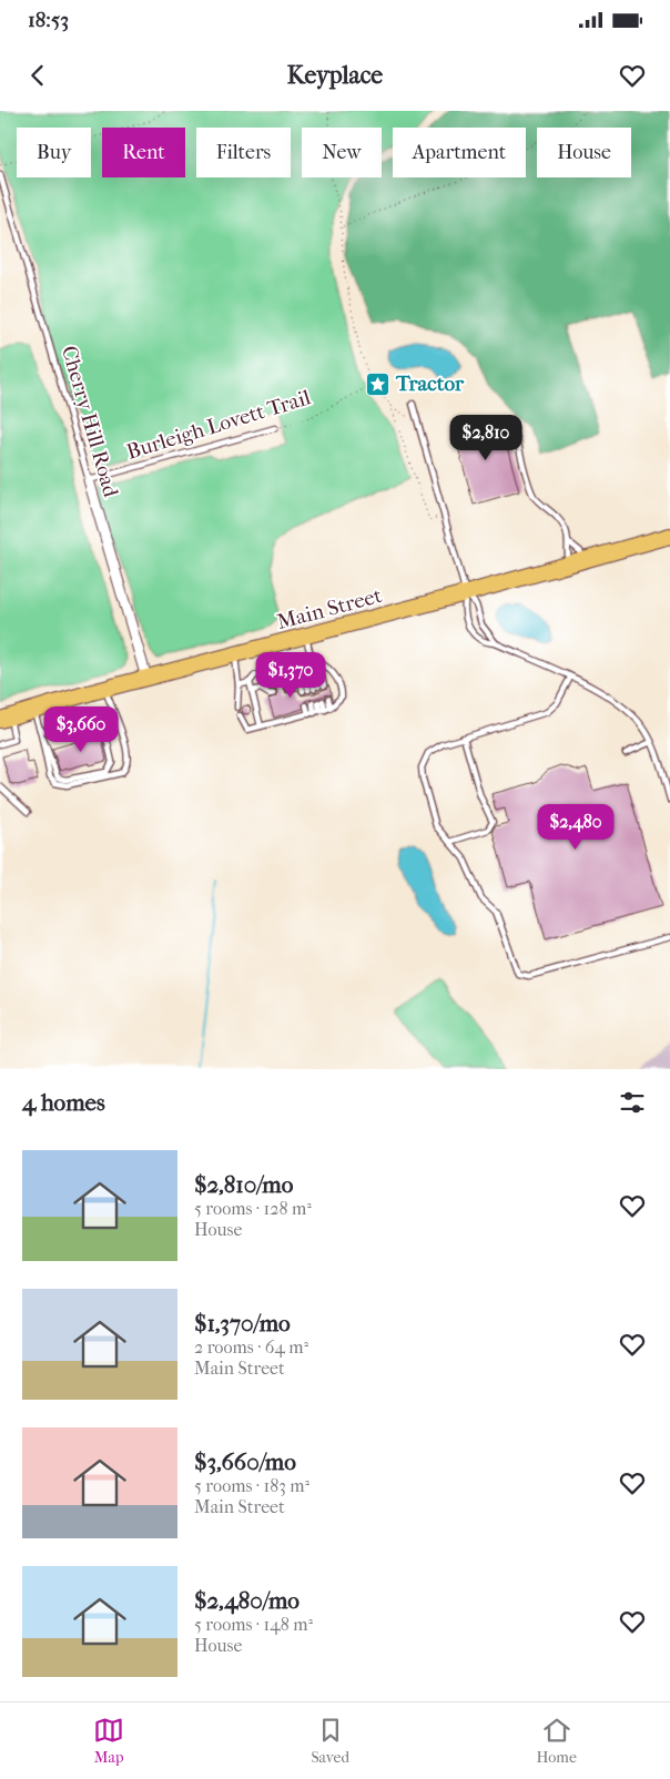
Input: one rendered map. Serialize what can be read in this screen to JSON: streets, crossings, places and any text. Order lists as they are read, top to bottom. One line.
{"streets":{"highway":["Main Street"],"street":["Cherry Hill Road"],"lane":["Burleigh Lovett Trail"]},"crossings":[["Cherry Hill Road","Burleigh Lovett Trail"],["Cherry Hill Road","Main Street"]],"places":{"place":["Tractor"]},"page":{"status":"18:53","header":"Keyplace","chip":["Buy","Rent","Filters","New","Apartment","House"],"price":["$2,810","$1,370","$3,660","$2,480"],"heading":"4 homes","list":[{"name":"$2,810/mo","note":"5 rooms · 128 m² · House"},{"name":"$1,370/mo","note":"2 rooms · 64 m² · Main Street"},{"name":"$3,660/mo","note":"5 rooms · 183 m² · Main Street"},{"name":"$2,480/mo","note":"5 rooms · 148 m² · House"}],"tabs":["Map","Saved","Home"]}}
